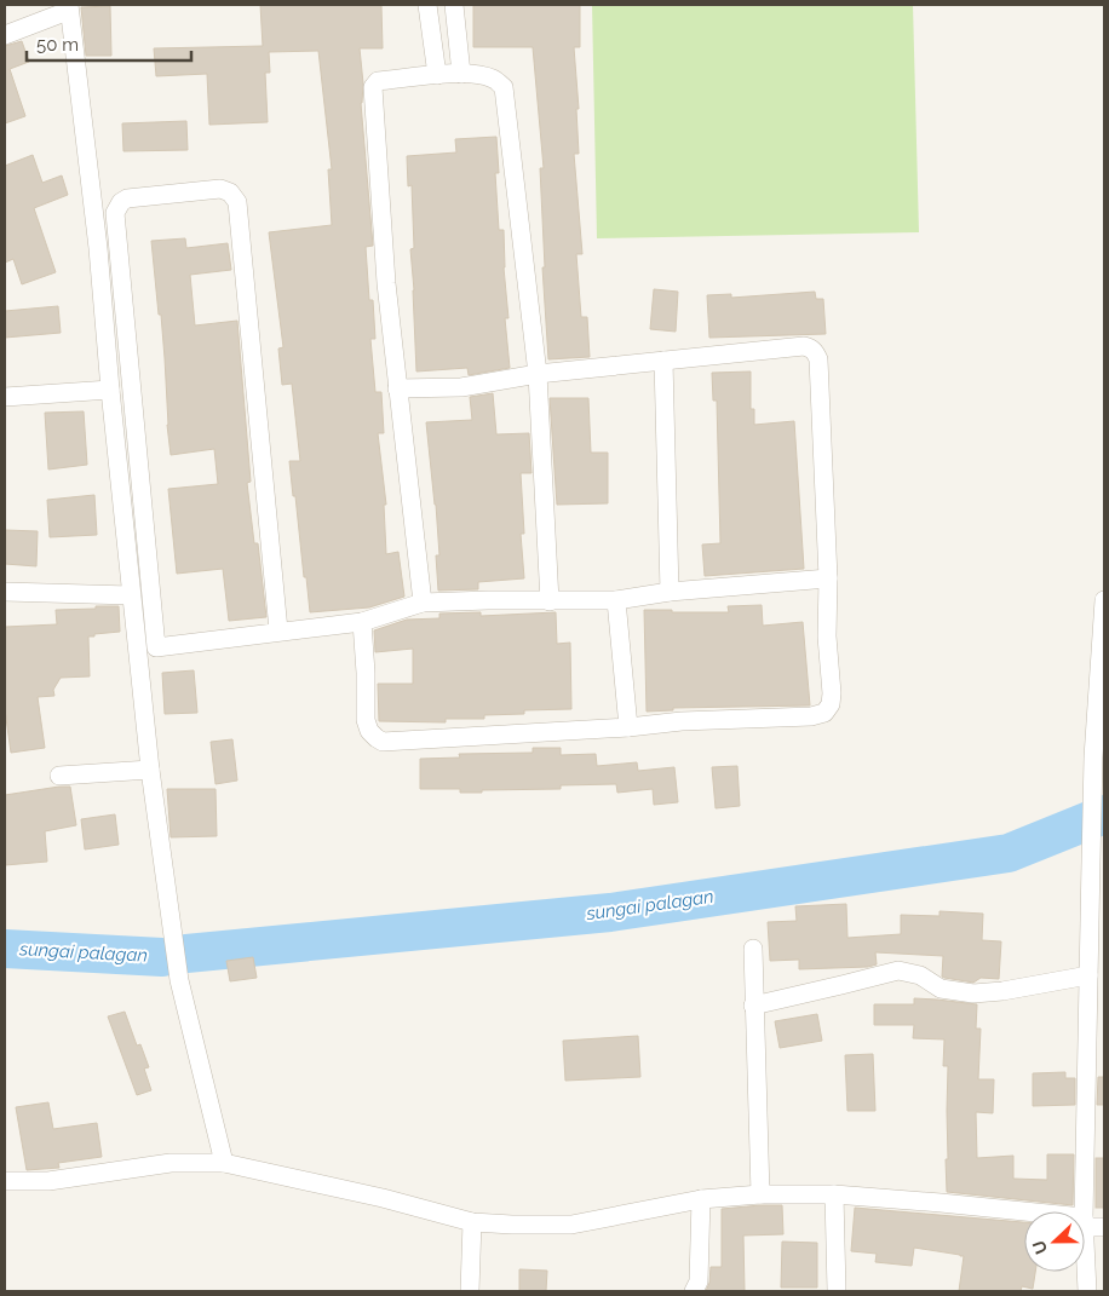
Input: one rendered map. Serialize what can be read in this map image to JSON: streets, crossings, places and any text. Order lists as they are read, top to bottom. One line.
{"water":["sungai palagan"],"scale_bar":"50 m","north":"left"}
